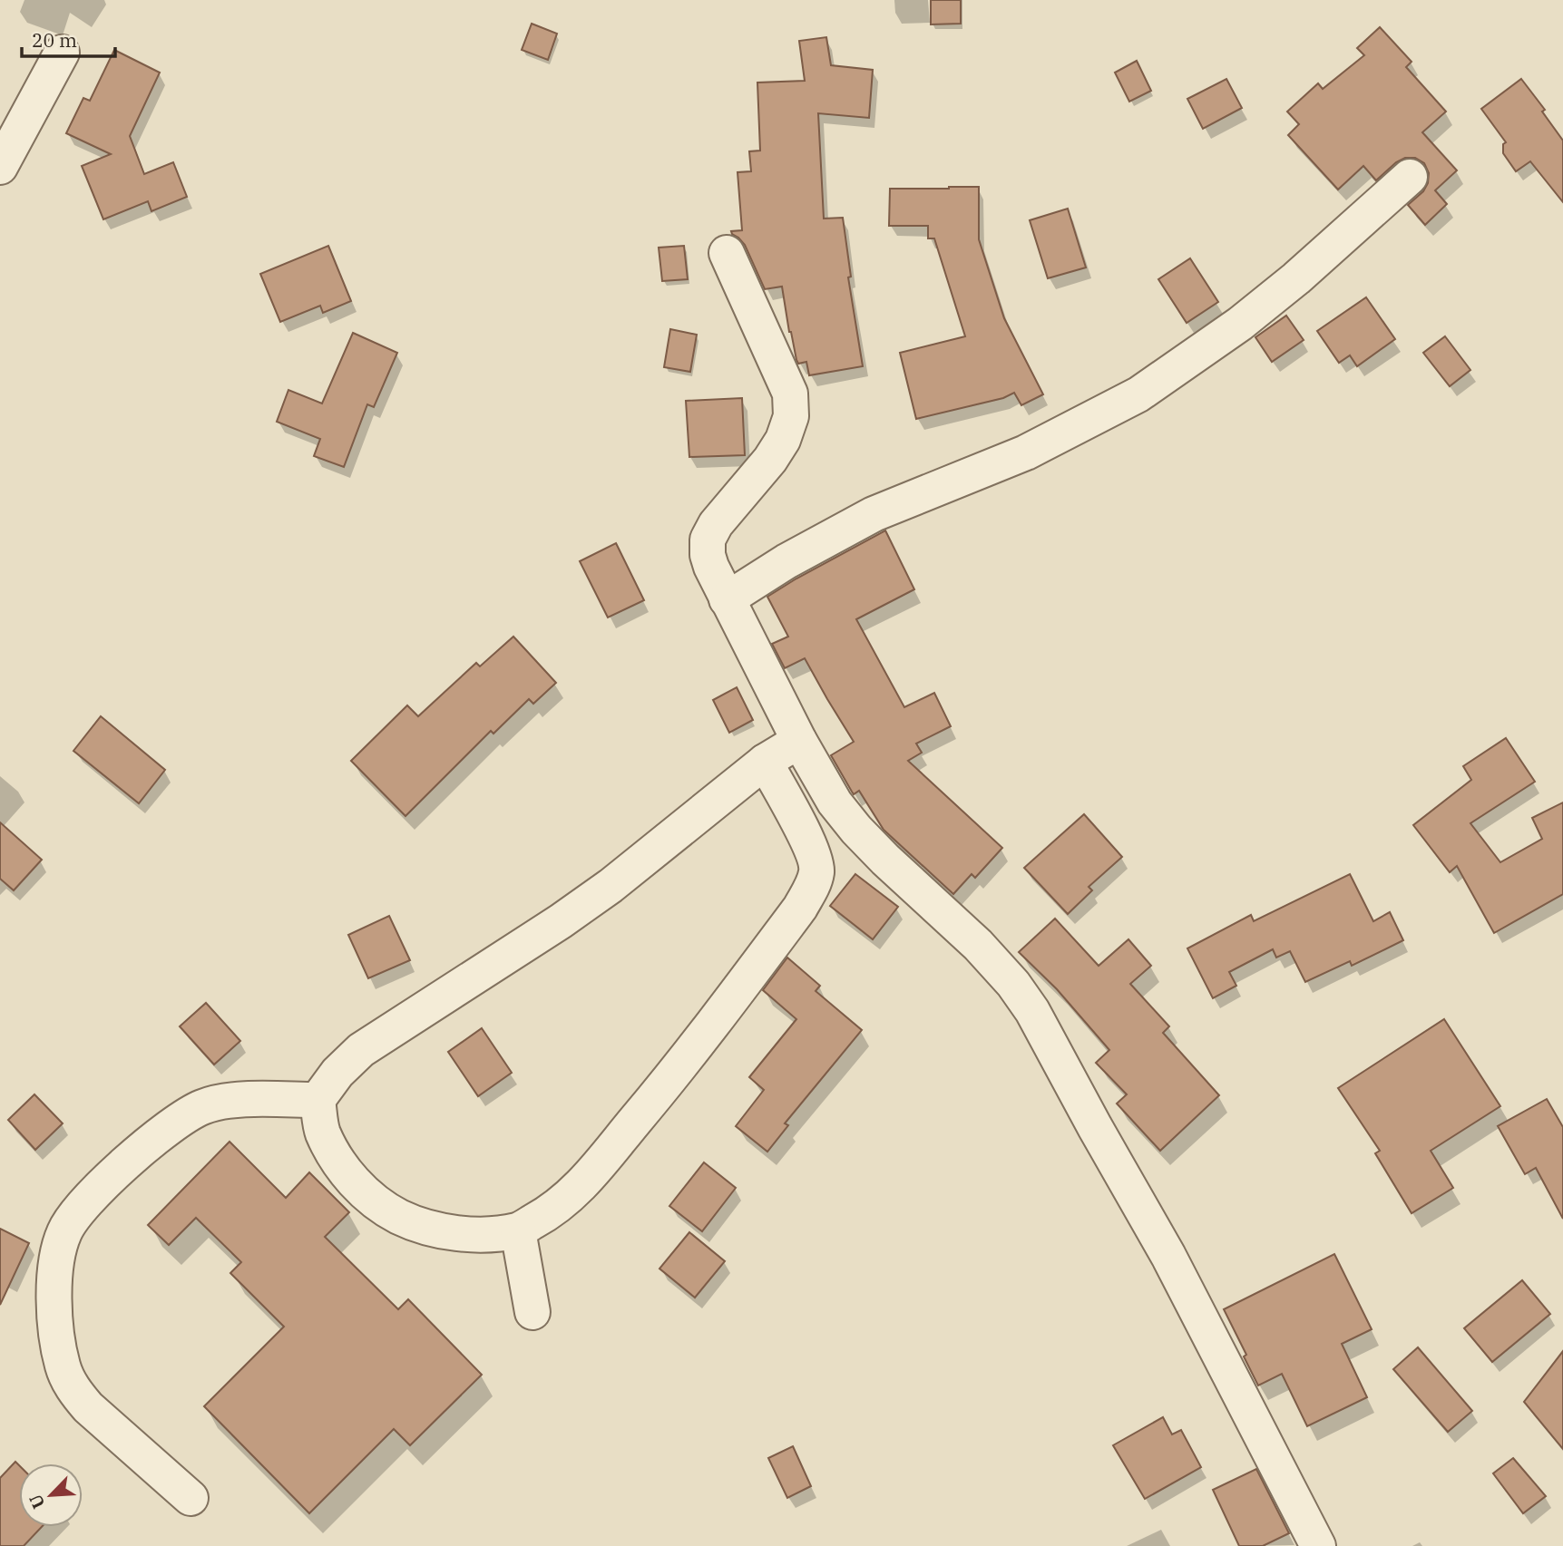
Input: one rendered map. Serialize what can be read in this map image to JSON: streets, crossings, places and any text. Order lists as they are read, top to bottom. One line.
{"scale_bar":"20 m","north":"bottom left"}
